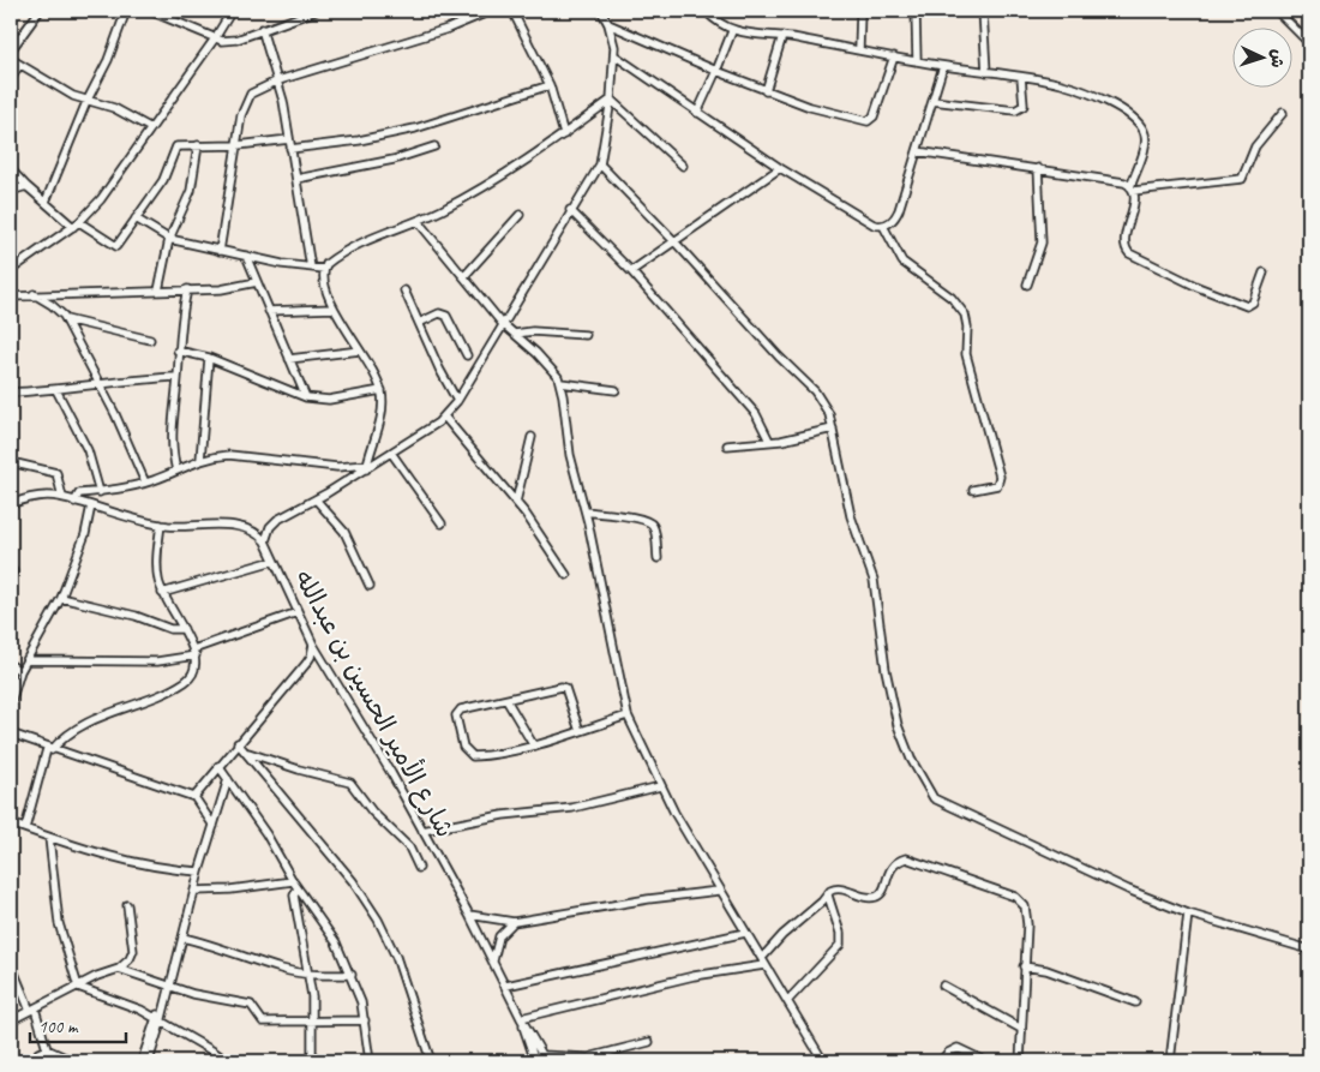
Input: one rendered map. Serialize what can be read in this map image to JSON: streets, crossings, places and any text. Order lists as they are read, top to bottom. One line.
{"streets":{"street":["شارع الأمير الحسين بن عبدالله"]},"scale_bar":"100 m","north":"right"}
